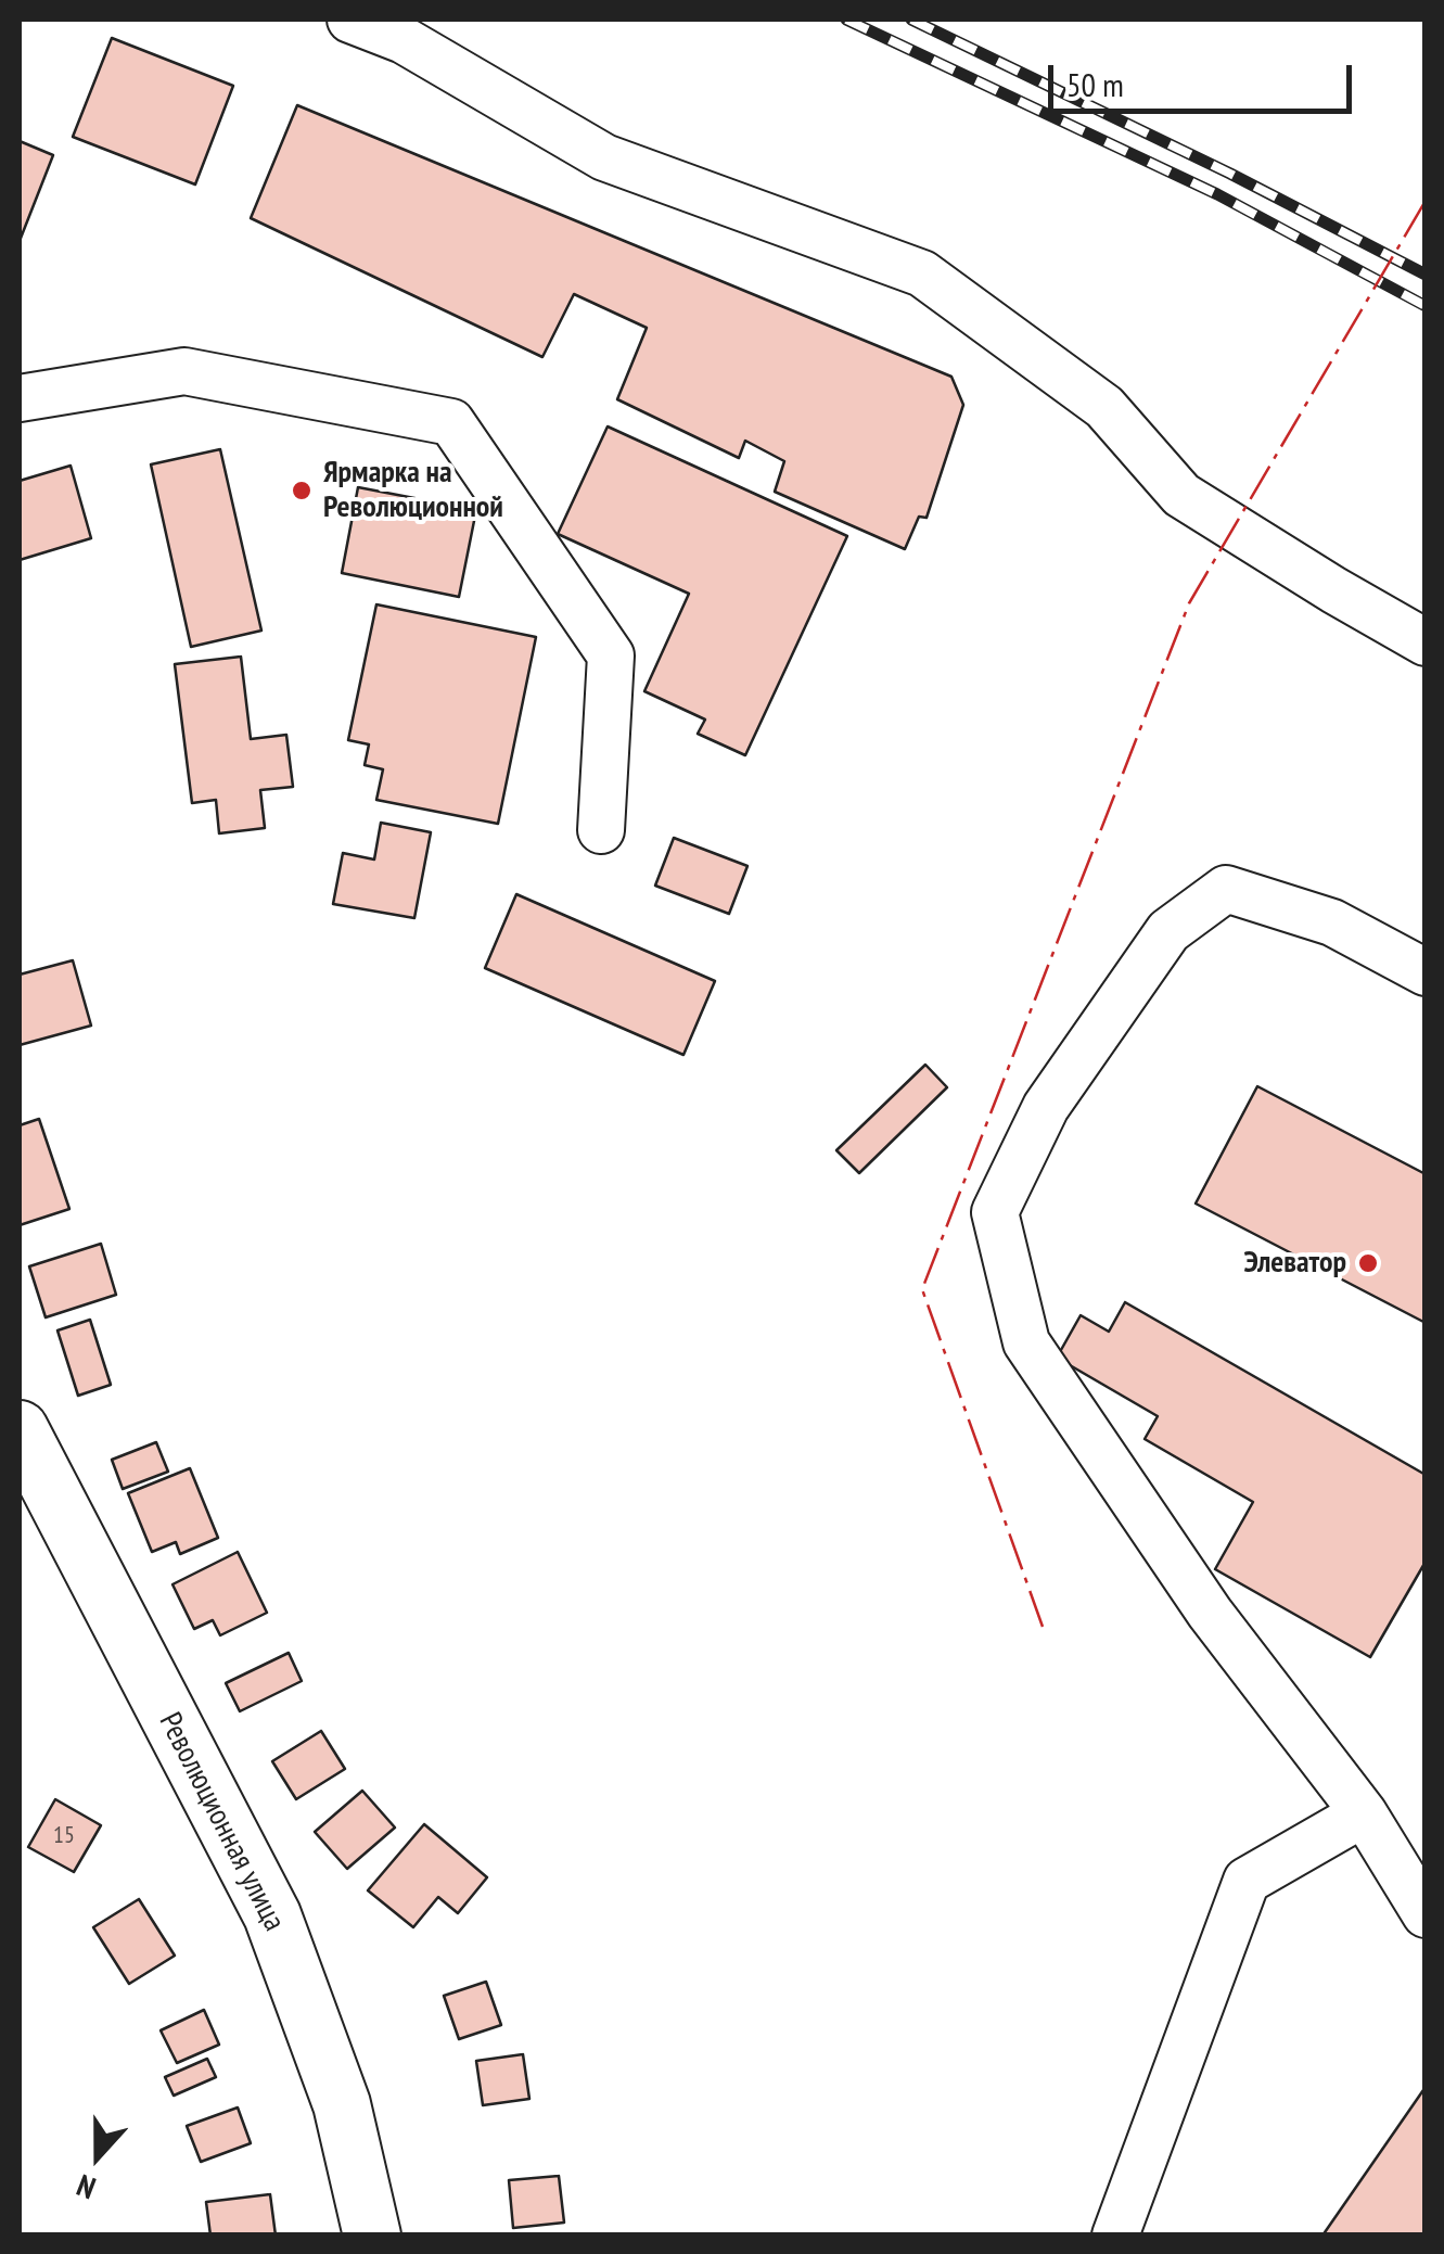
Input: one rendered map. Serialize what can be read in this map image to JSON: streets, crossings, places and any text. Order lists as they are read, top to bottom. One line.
{"streets":{"main road":["Революционная улица"]},"places":["Ярмарка на Революционной","Элеватор"],"house_numbers":["15"],"scale_bar":"50 m","north":"bottom"}
